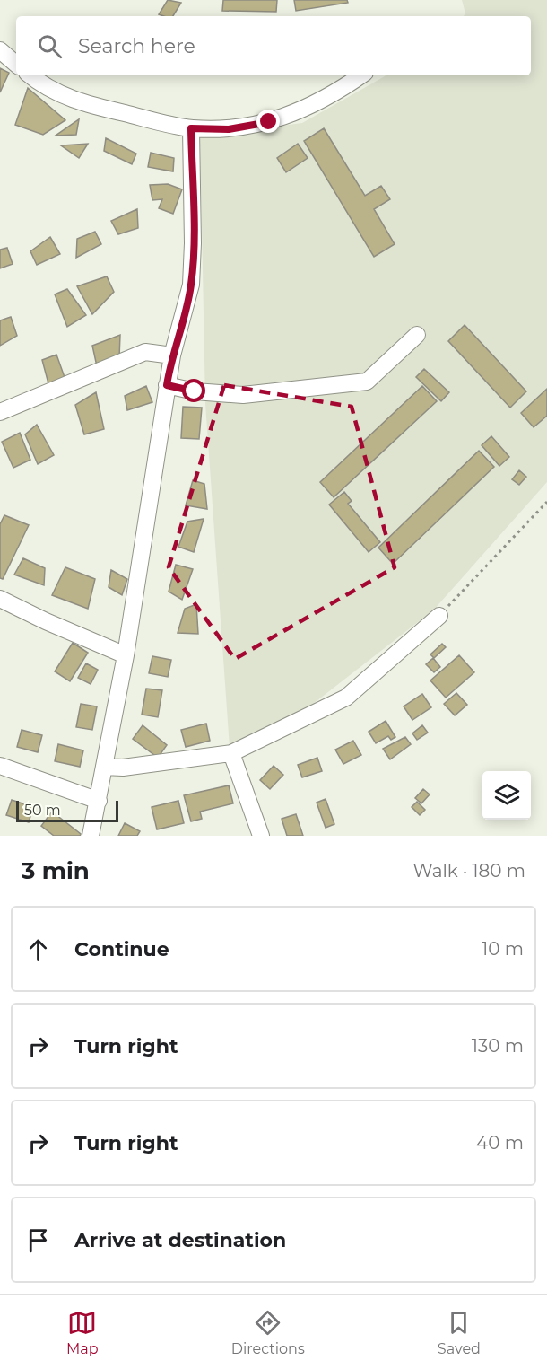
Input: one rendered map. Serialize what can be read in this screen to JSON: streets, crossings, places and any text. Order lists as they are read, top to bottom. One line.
{"scale_bar":"50 m","page":{"search":"Search here","scale":"50 m","heading":["3 min","Walk · 180 m"],"list":[["Continue","10 m"],["Turn right","130 m"],["Turn right","40 m"],"Arrive at destination"],"nav":["Map","Directions","Saved"]}}
